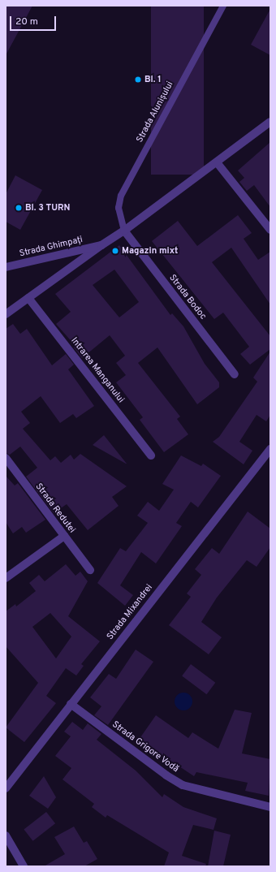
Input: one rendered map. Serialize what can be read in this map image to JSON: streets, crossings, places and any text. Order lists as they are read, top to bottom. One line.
{"streets":{"street":["Strada Ghimpați","Strada Bodoc","Intrarea Manganului","Strada Redutei","Strada Mixandrei","Strada Grigore Vodă"],"lane":["Strada Alunișului"]},"crossings":[["Strada Alunișului","Strada Bodoc"],["Strada Mixandrei","Strada Grigore Vodă"]],"places":["Bl. 1","Bl. 3 TURN","Magazin mixt"],"scale_bar":"20 m"}
